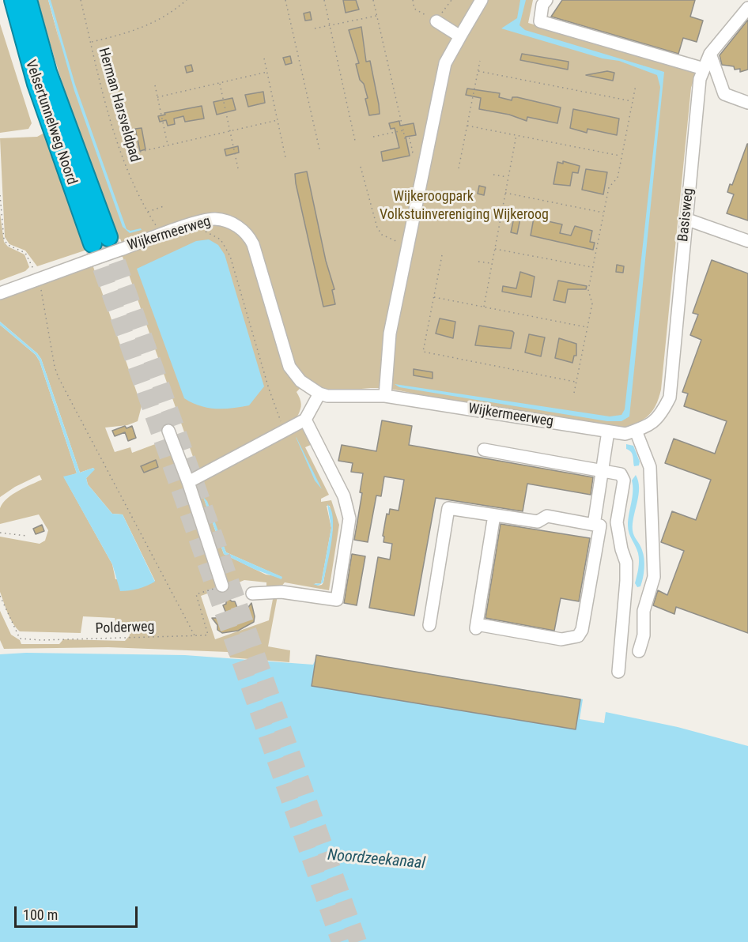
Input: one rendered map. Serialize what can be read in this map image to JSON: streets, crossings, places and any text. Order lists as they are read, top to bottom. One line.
{"streets":{"highway":["Velsertunnelweg Noord"],"street":["Basisweg","Wijkermeerweg"],"path":["Herman Harsveldpad","Polderweg"]},"crossings":[["Herman Harsveldpad","Wijkermeerweg"],["Velsertunnelweg Noord","Wijkermeerweg"],["Basisweg","Wijkermeerweg"]],"water":["Noordzeekanaal"],"parks":["Wijkeroogpark","Volkstuinvereniging Wijkeroog"],"scale_bar":"100 m"}
